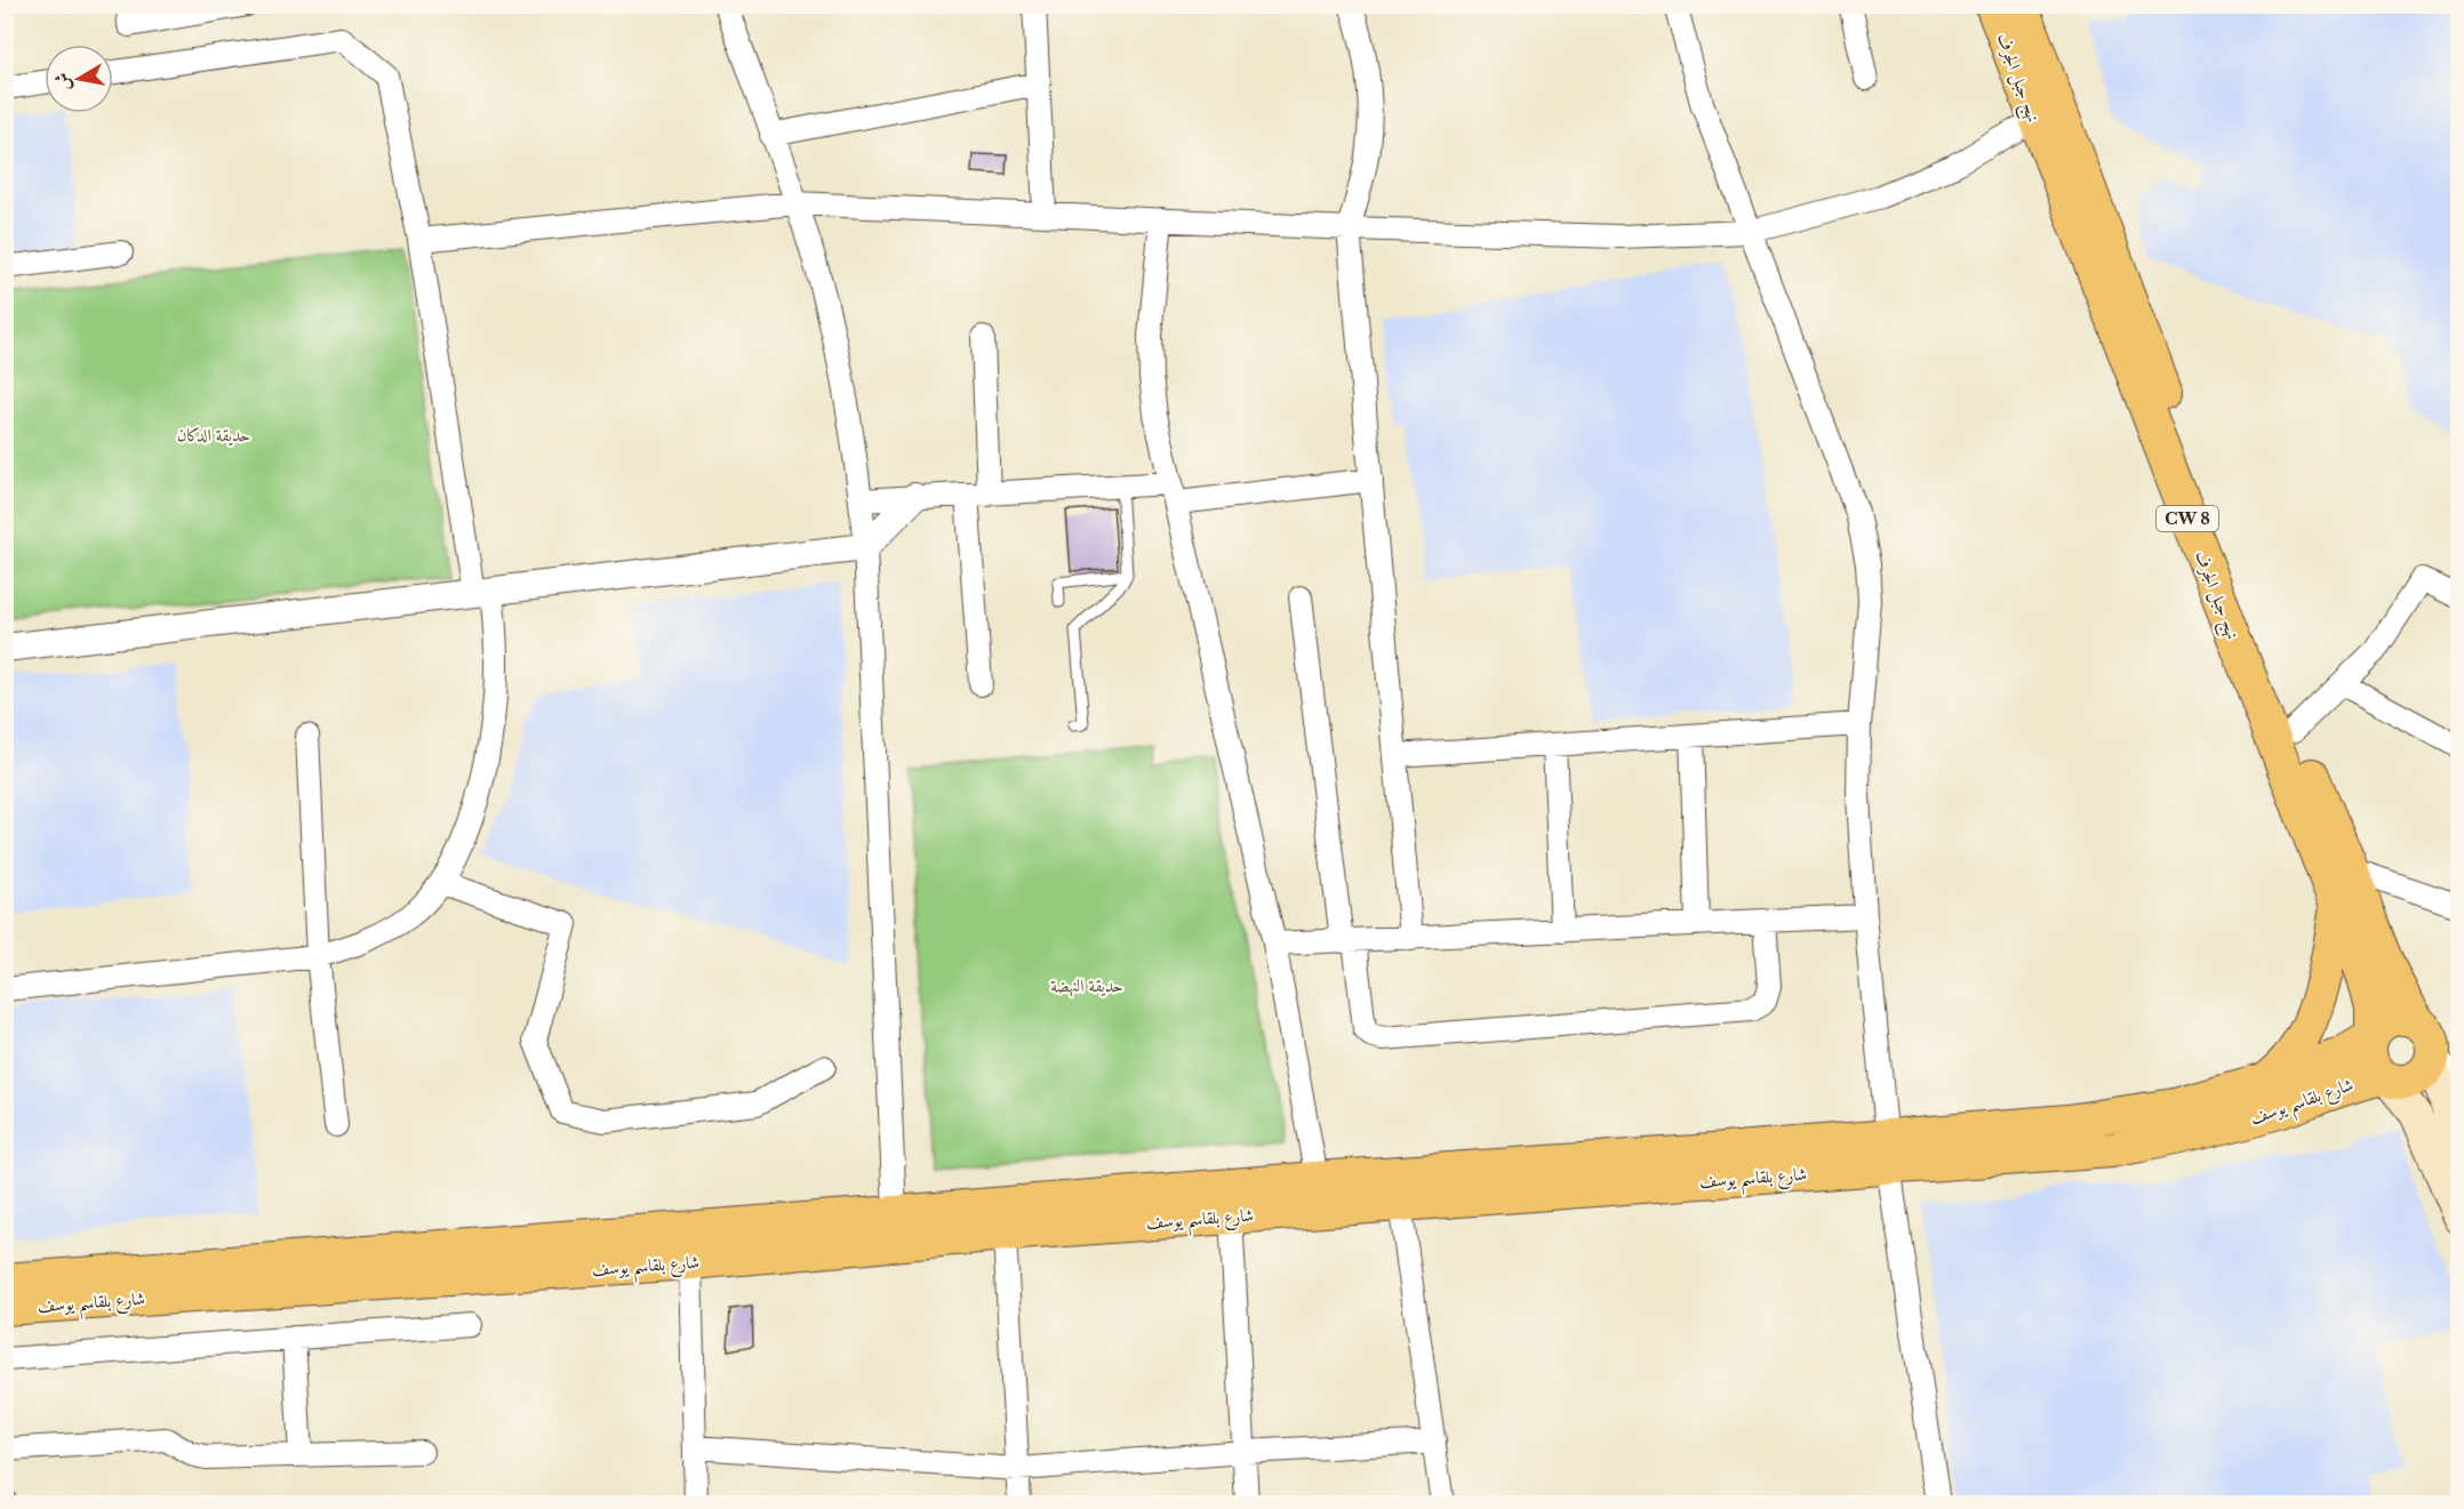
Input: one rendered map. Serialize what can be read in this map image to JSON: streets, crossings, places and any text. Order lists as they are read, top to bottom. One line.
{"streets":{"main road":["نهج جبل الجرف","CW 8","شارع بلقاسم يوسف"]},"crossings":[["نهج جبل الجرف","شارع بلقاسم يوسف"]],"parks":["حديقة الدكان","حديقة النهضة"],"north":"left"}
